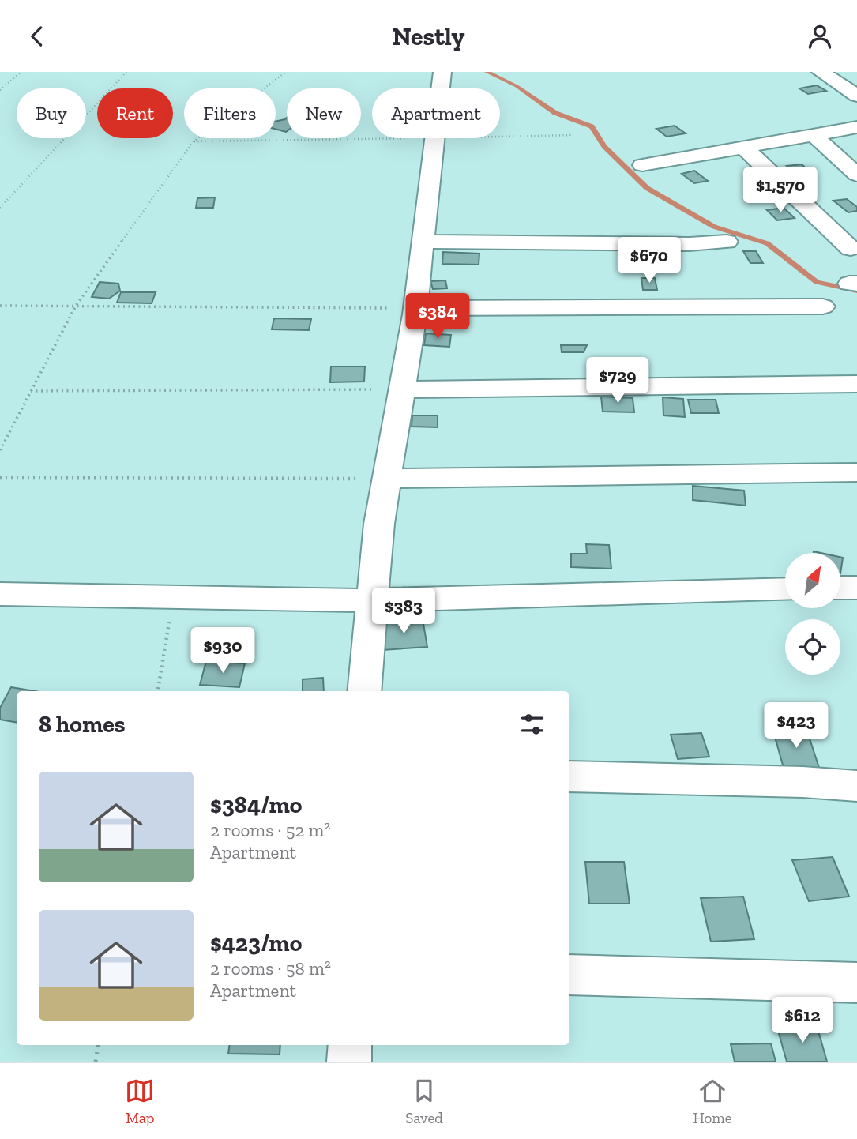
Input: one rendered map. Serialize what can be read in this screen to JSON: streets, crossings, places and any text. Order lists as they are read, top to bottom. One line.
{"north":"top right","page":{"header":"Nestly","chip":["Buy","Rent","Filters","New","Apartment"],"price":["$1,570","$670","$384","$729","$383","$930","$423","$612"],"heading":"8 homes","list":[{"name":"$384/mo","note":"2 rooms · 52 m² · Apartment"},{"name":"$423/mo","note":"2 rooms · 58 m² · Apartment"}],"tabs":["Map","Saved","Home"]}}
